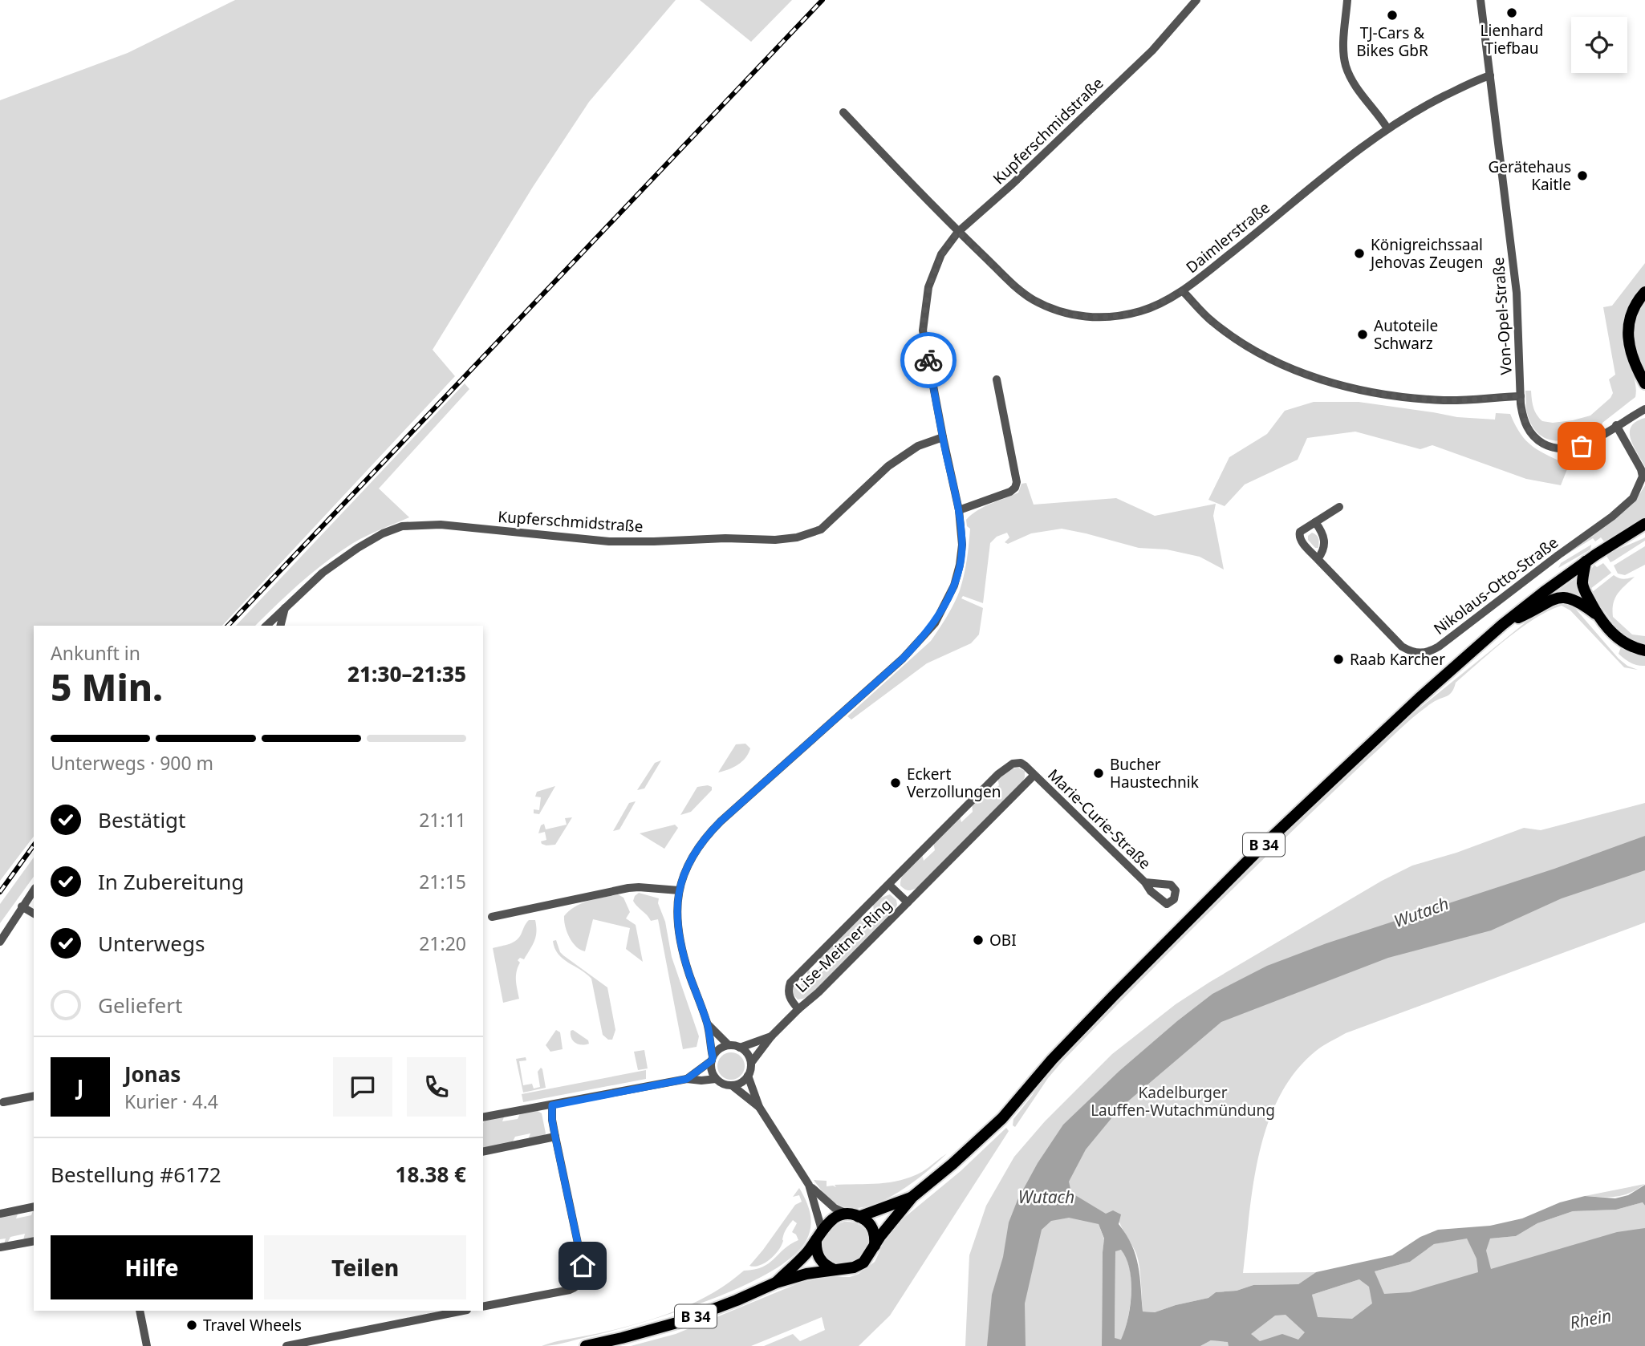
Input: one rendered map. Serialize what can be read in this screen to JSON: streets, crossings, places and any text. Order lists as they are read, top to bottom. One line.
{"streets":{"main road":["B 34"],"street":["Kupferschmidstraße","Daimlerstraße","Von-Opel-Straße","Nikolaus-Otto-Straße","Marie-Curie-Straße","Lise-Meitner-Ring"]},"crossings":[["Kupferschmidstraße","Daimlerstraße"],["Kupferschmidstraße","Lise-Meitner-Ring"],["Daimlerstraße","Von-Opel-Straße"],["Von-Opel-Straße","Nikolaus-Otto-Straße"],["Marie-Curie-Straße","Lise-Meitner-Ring"]],"water":["Wutach","Rhein"],"parks":["Kadelburger Lauffen-Wutachmündung"],"places":["Lienhard Tiefbau","TJ-Cars & Bikes GbR","Gerätehaus Kaitle","Königreichssaal Jehovas Zeugen","Autoteile Schwarz","Raab Karcher","Bucher Haustechnik","Eckert Verzollungen","OBI","Travel Wheels"],"page":{"heading":["5 Min.","Ankunft in","21:30–21:35"],"panel":["Jonas","Kurier · 4.4","Bestellung #6172","18.38 €"],"bar":"Unterwegs · 900 m","list":[["Bestätigt","21:11"],["In Zubereitung","21:15"],["Unterwegs","21:20"],"Geliefert"],"round":"J","buttons":["Hilfe","Teilen"]}}
